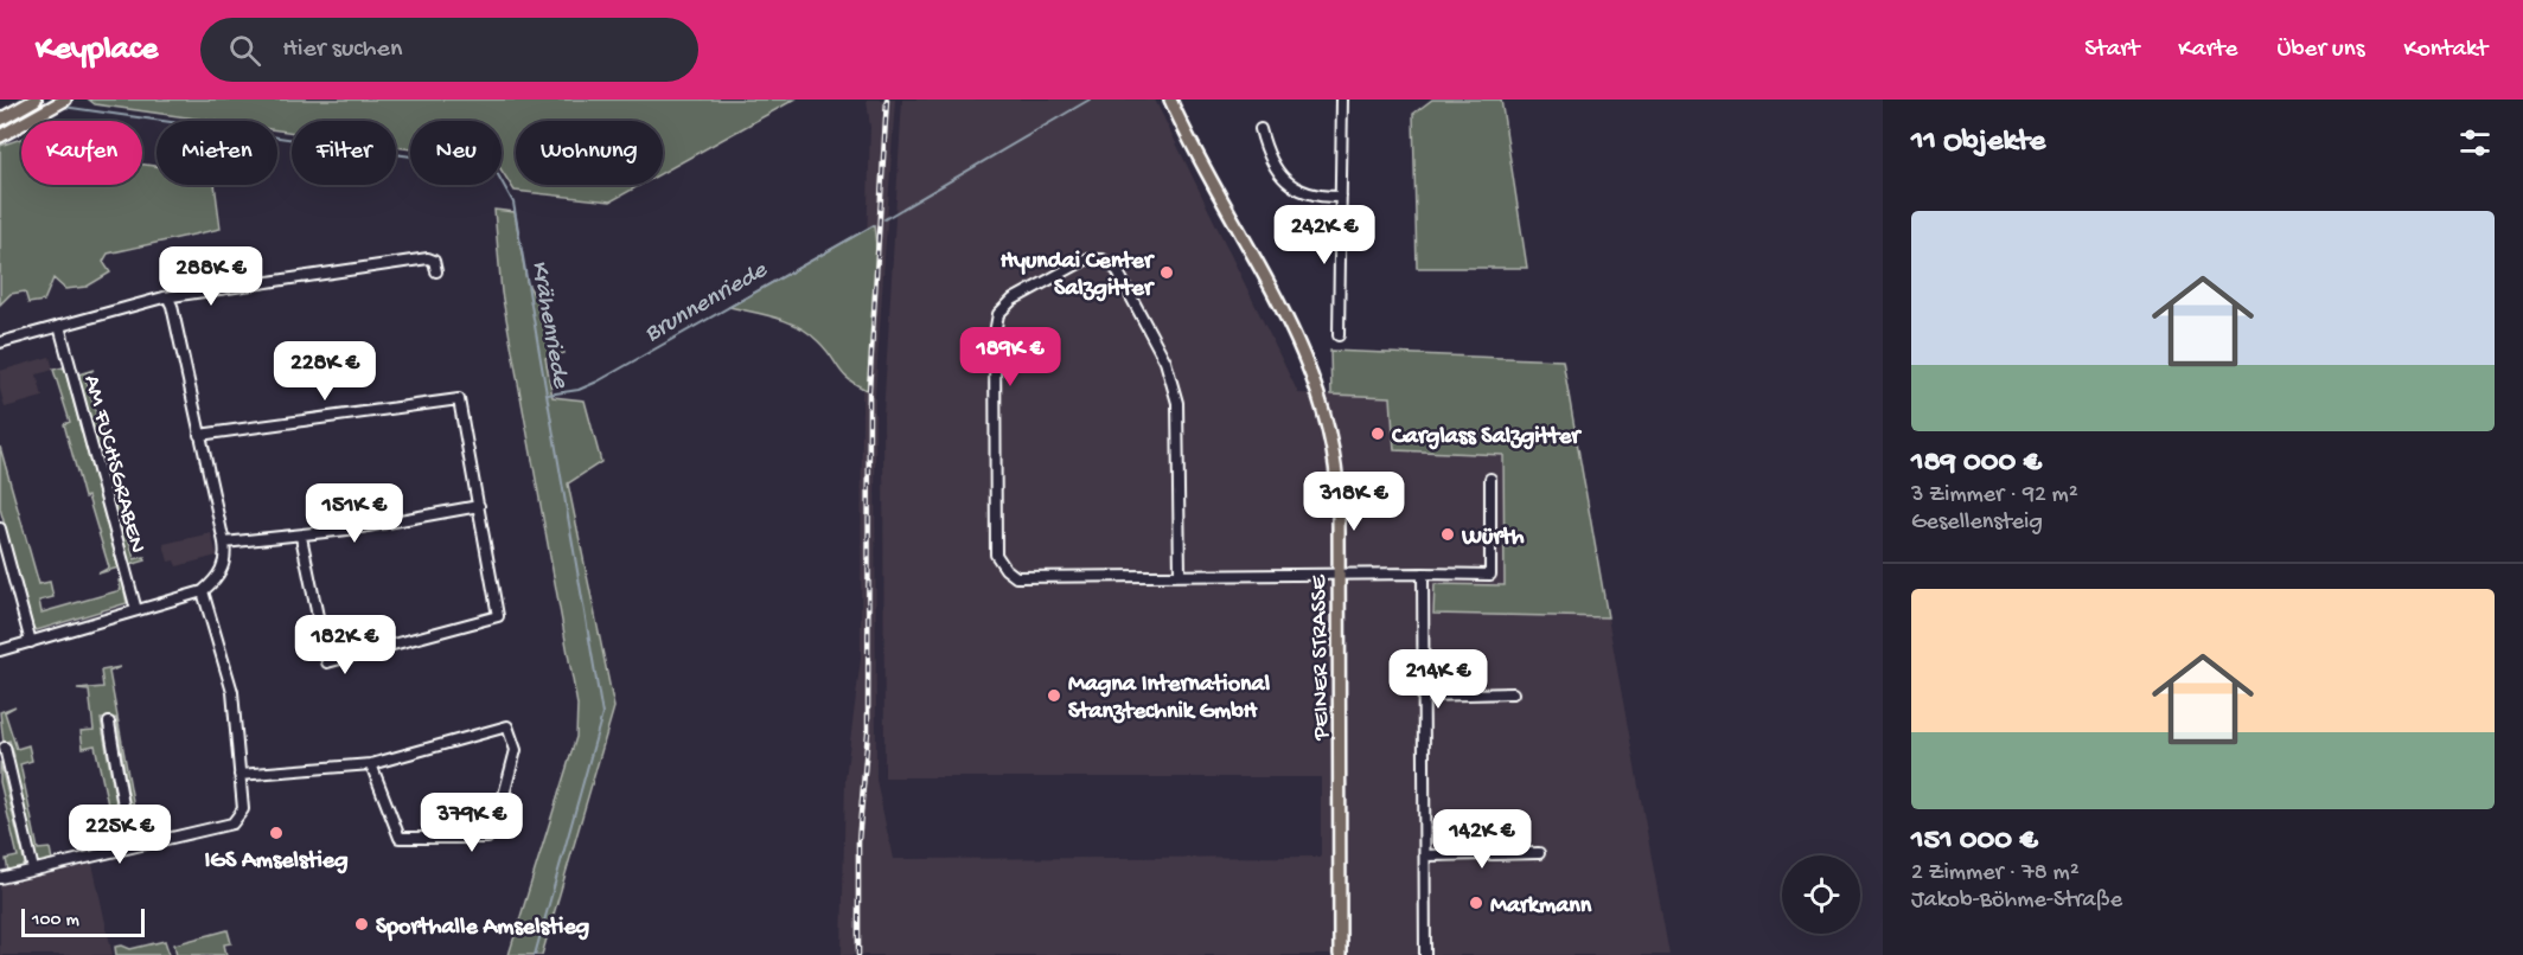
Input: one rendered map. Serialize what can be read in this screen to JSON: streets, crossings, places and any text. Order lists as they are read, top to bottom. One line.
{"streets":{"main road":["PEINER STRASSE"],"street":["AM FUCHSGRABEN"]},"water":["Brunnenriede","Krähenriede"],"places":["Hyundai Center Salzgitter","Carglass Salzgitter","Würth","Magna International Stanztechnik GmbH","IGS Amselstieg","Markmann","Sporthalle Amselstieg"],"scale_bar":"100 m","page":{"header":"Keyplace","search":"Hier suchen","nav":["Start","Karte","Über uns","Kontakt"],"heading":"11 Objekte","chip":["Kaufen","Mieten","Filter","Neu","Wohnung"],"list":[{"name":"189 000 €","note":"3 Zimmer · 92 m² · Gesellensteig"},{"name":"151 000 €","note":"2 Zimmer · 78 m² · Jakob-Böhme-Straße"}],"price":["242K €","288K €","189K €","228K €","318K €","151K €","182K €","214K €","379K €","225K €","142K €"],"scale":"100 m"}}
